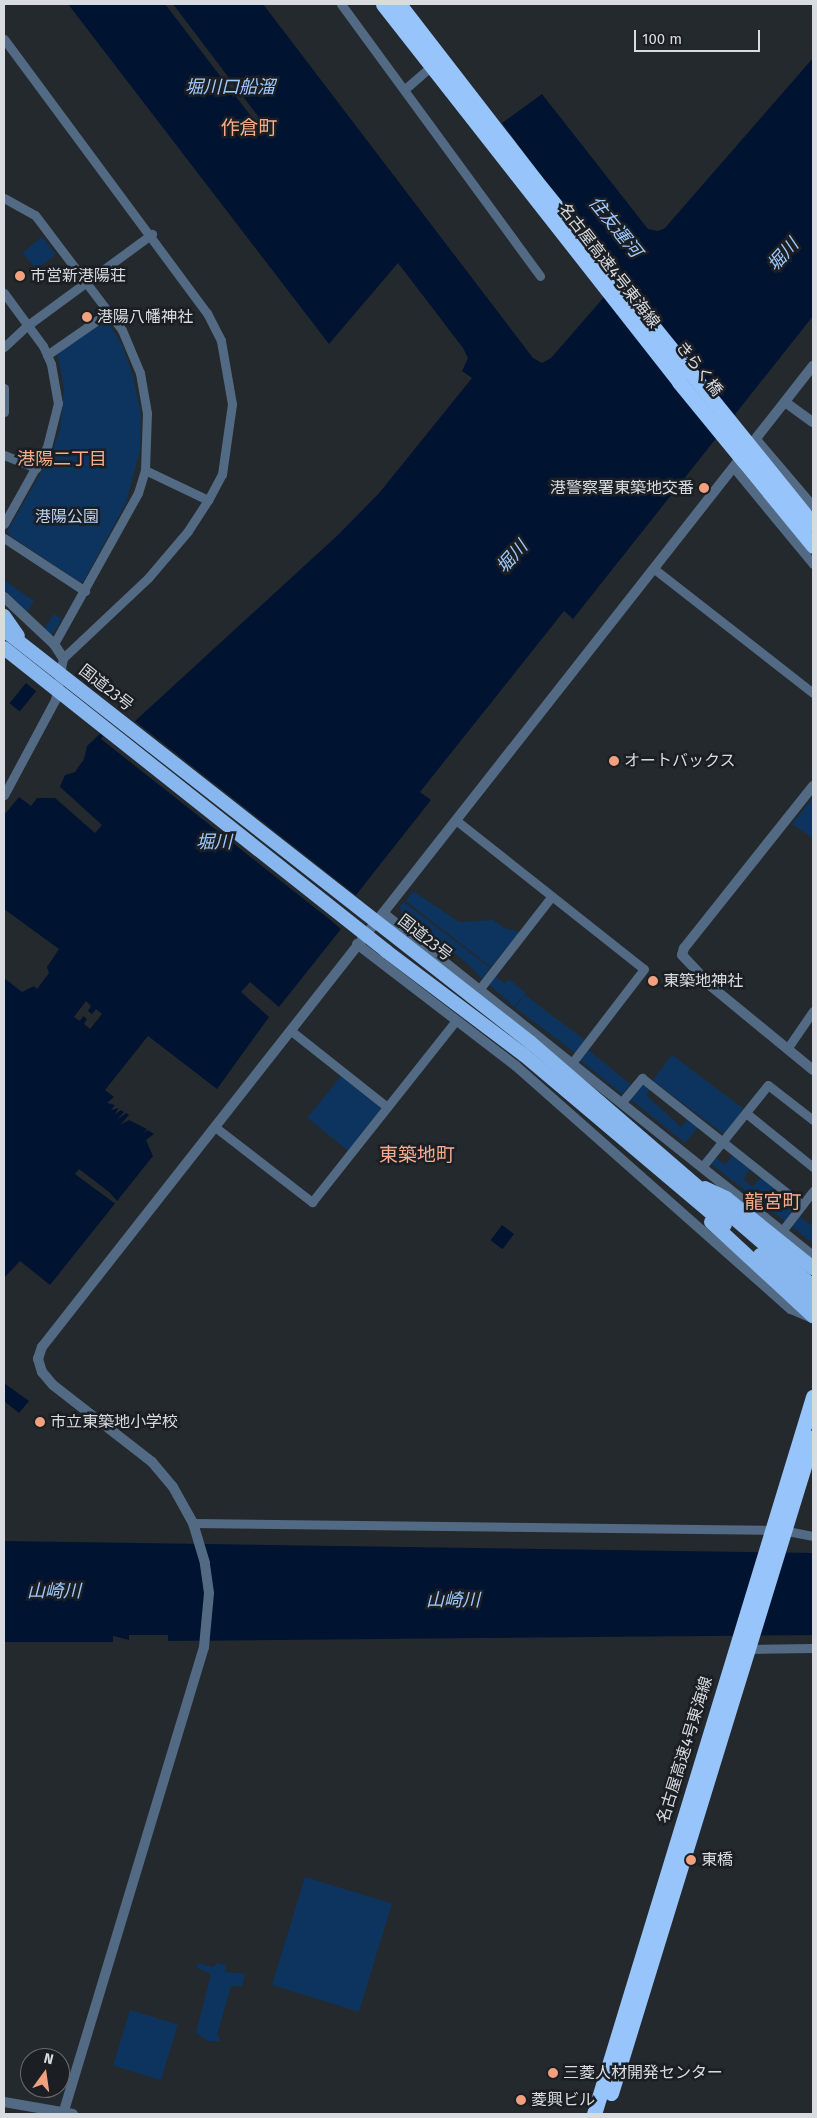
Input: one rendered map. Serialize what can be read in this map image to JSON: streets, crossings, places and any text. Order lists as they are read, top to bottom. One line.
{"streets":{"highway":["名古屋高速4号東海線","国道23号"],"street":["きらく橋"]},"crossings":[["名古屋高速4号東海線","きらく橋"]],"districts":["作倉町","港陽二丁目","東築地町","龍宮町"],"water":["堀川口船溜","住友運河","堀川","山崎川"],"parks":["港陽公園"],"places":["市営新港陽荘","港陽八幡神社","港警察署東築地交番","オートバックス","東築地神社","市立東築地小学校","東橋","三菱人材開発センター","菱興ビル"],"scale_bar":"100 m","north":"top"}
